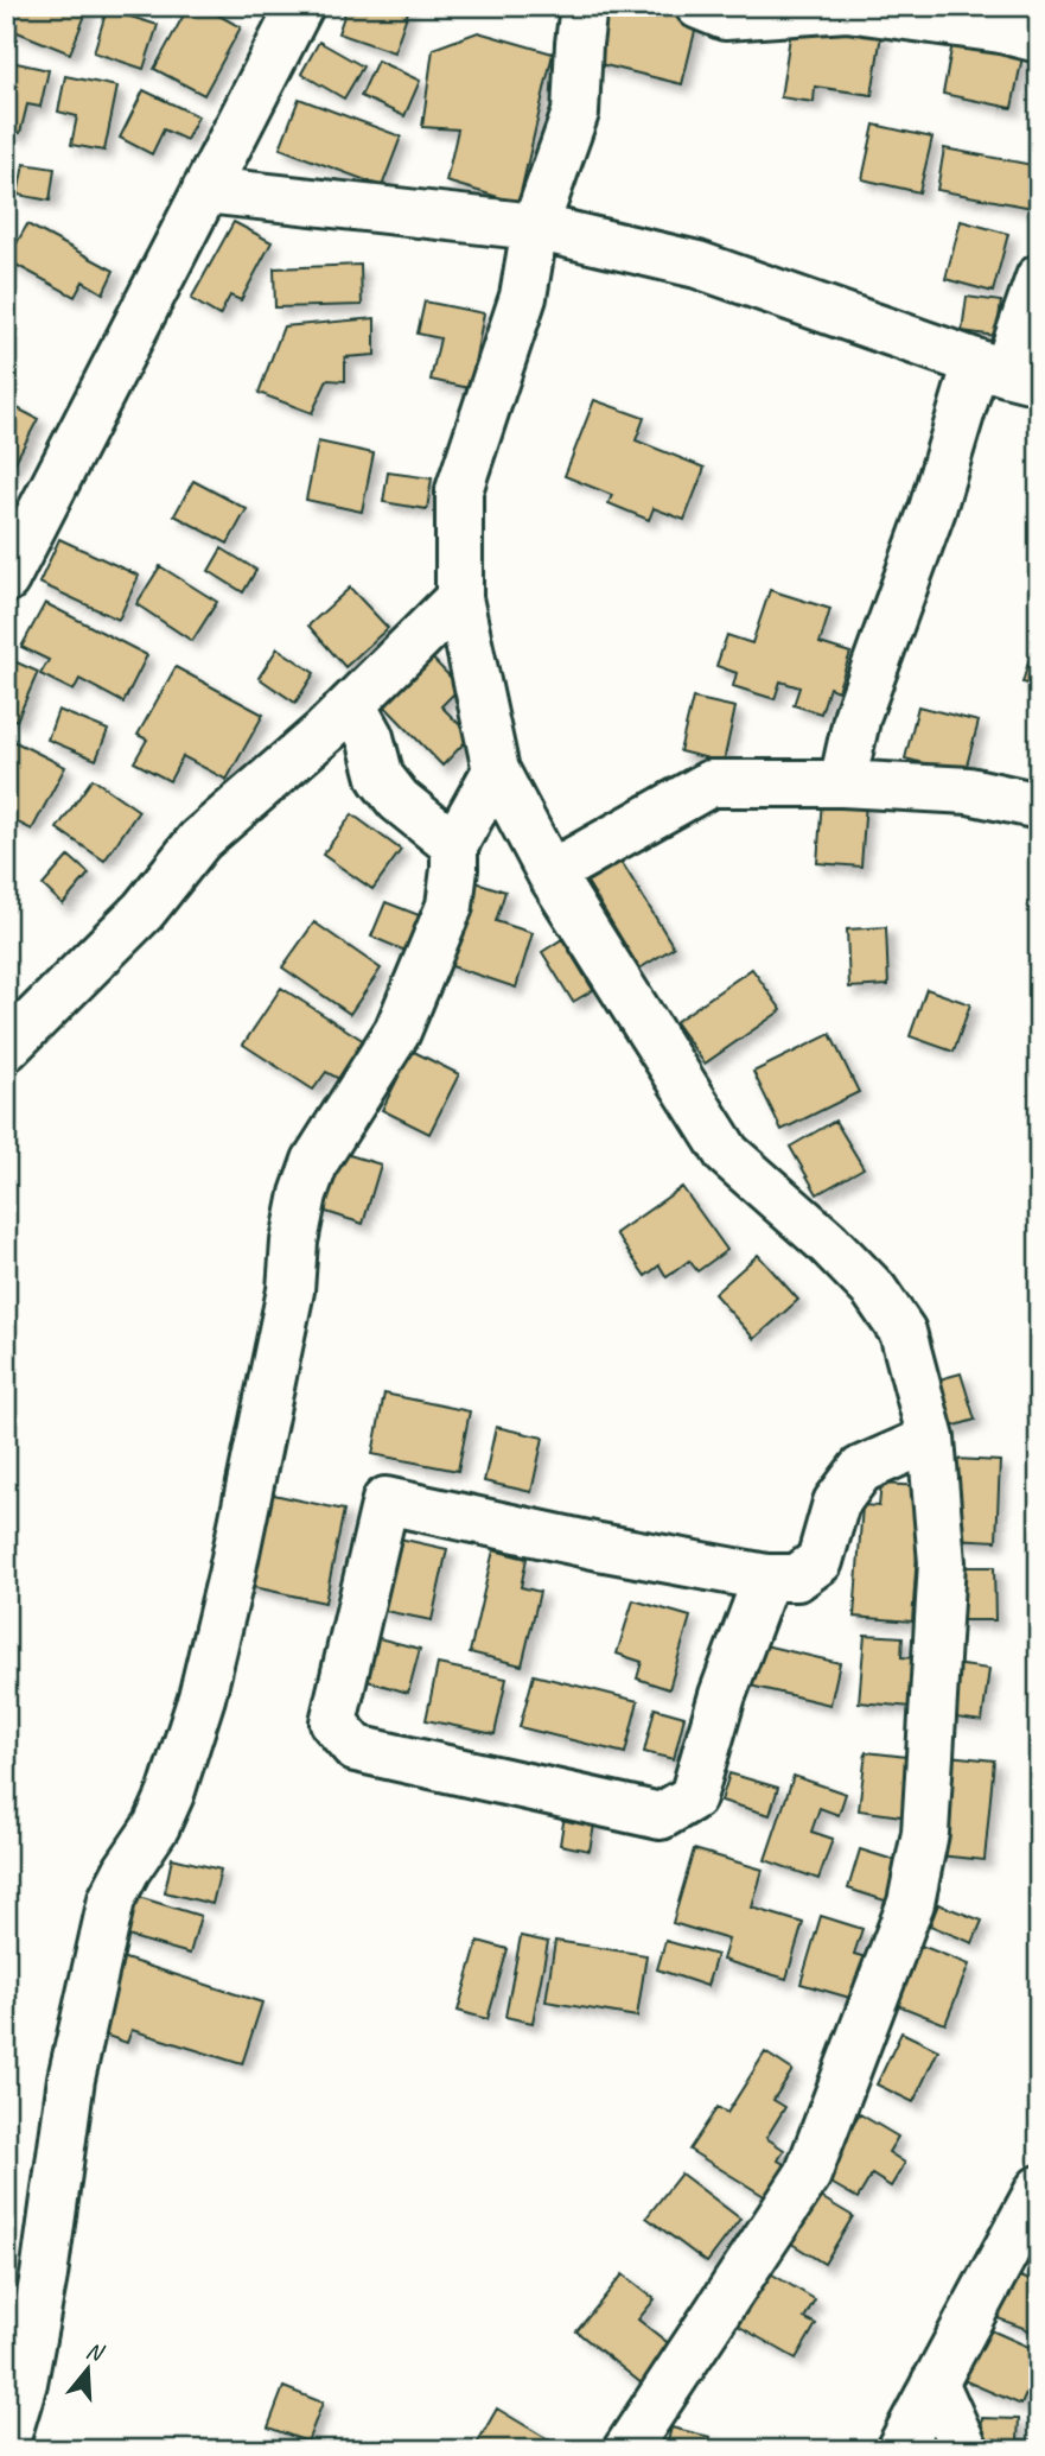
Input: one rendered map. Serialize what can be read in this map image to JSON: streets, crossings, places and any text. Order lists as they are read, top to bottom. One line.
{"north":"top"}
